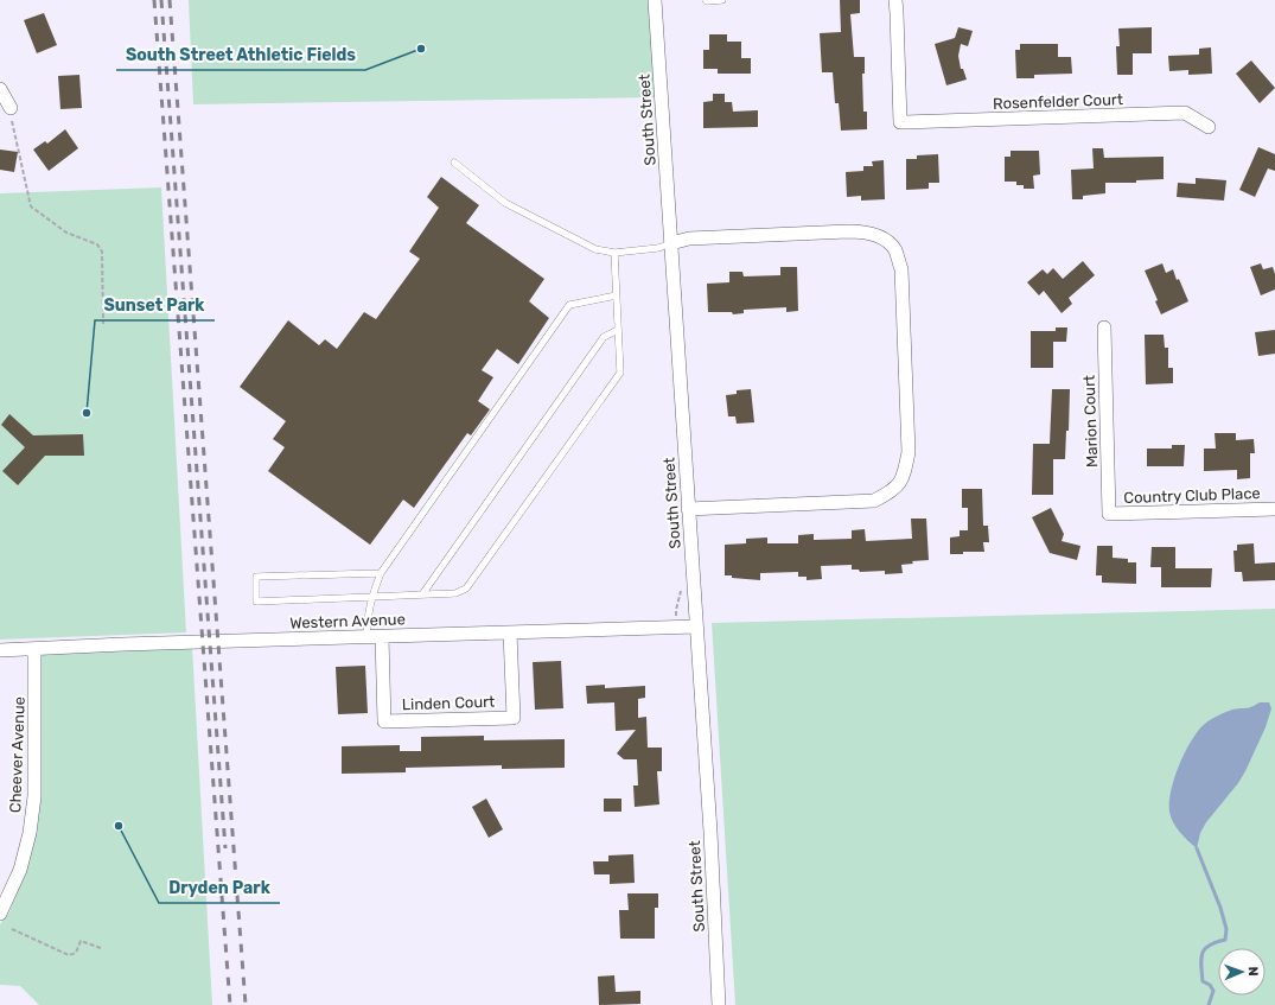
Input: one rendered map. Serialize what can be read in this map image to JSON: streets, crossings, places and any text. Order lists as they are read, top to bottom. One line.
{"streets":{"street":["Rosenfelder Court","South Street","Marion Court","Country Club Place","Western Avenue","Linden Court","Cheever Avenue"]},"crossings":[["South Street","Western Avenue"],["Marion Court","Country Club Place"],["Western Avenue","Linden Court"],["Western Avenue","Cheever Avenue"]],"places":["South Street Athletic Fields","Sunset Park","Dryden Park"],"north":"right"}
